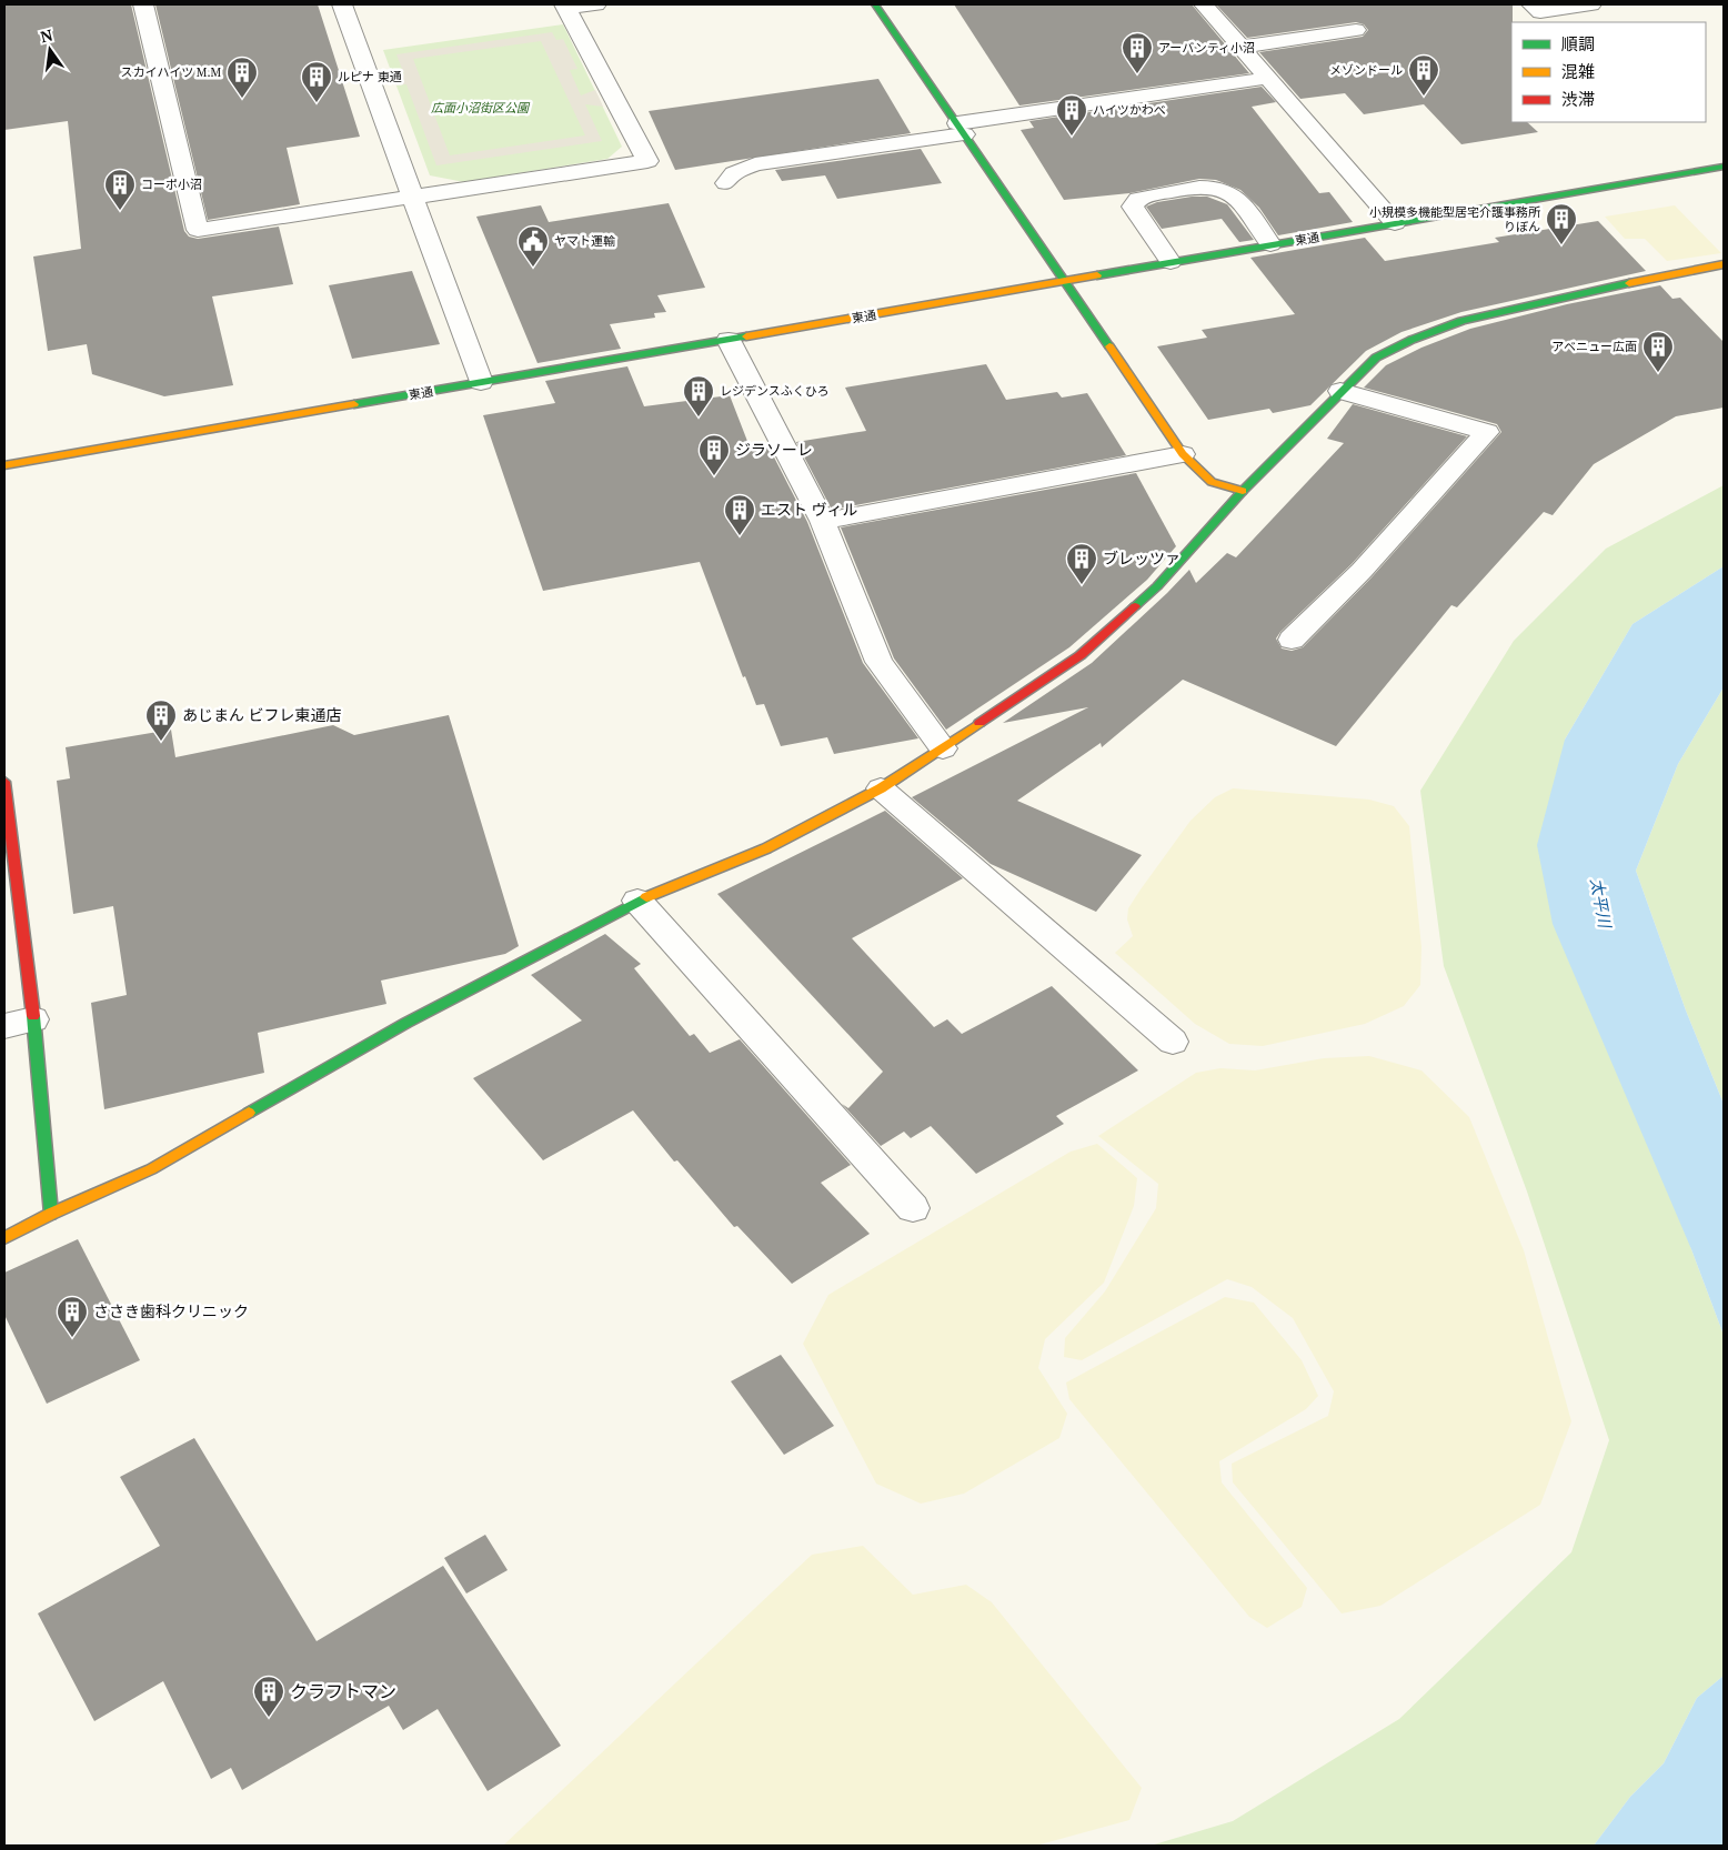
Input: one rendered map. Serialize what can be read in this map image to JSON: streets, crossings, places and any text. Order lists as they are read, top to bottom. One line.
{"streets":{"street":["東通"]},"water":["太平川"],"parks":["広面小沼街区公園"],"places":{"building":["アーバンティ小沼","メゾンドール","スカイハイツ M.M","ルピナ 東通","ハイツかわべ","コーポ小沼","小規模多機能型居宅介護事務所 りぼん","アベニュー広面","レジデンスふくひろ","ジラソーレ","エスト ヴィル","ブレッツァ","あじまん ビフレ東通店","ささき歯科クリニック","クラフトマン"],"public building":["ヤマト運輸"]},"legend":["順調","混雑","渋滞"],"north":"top"}
